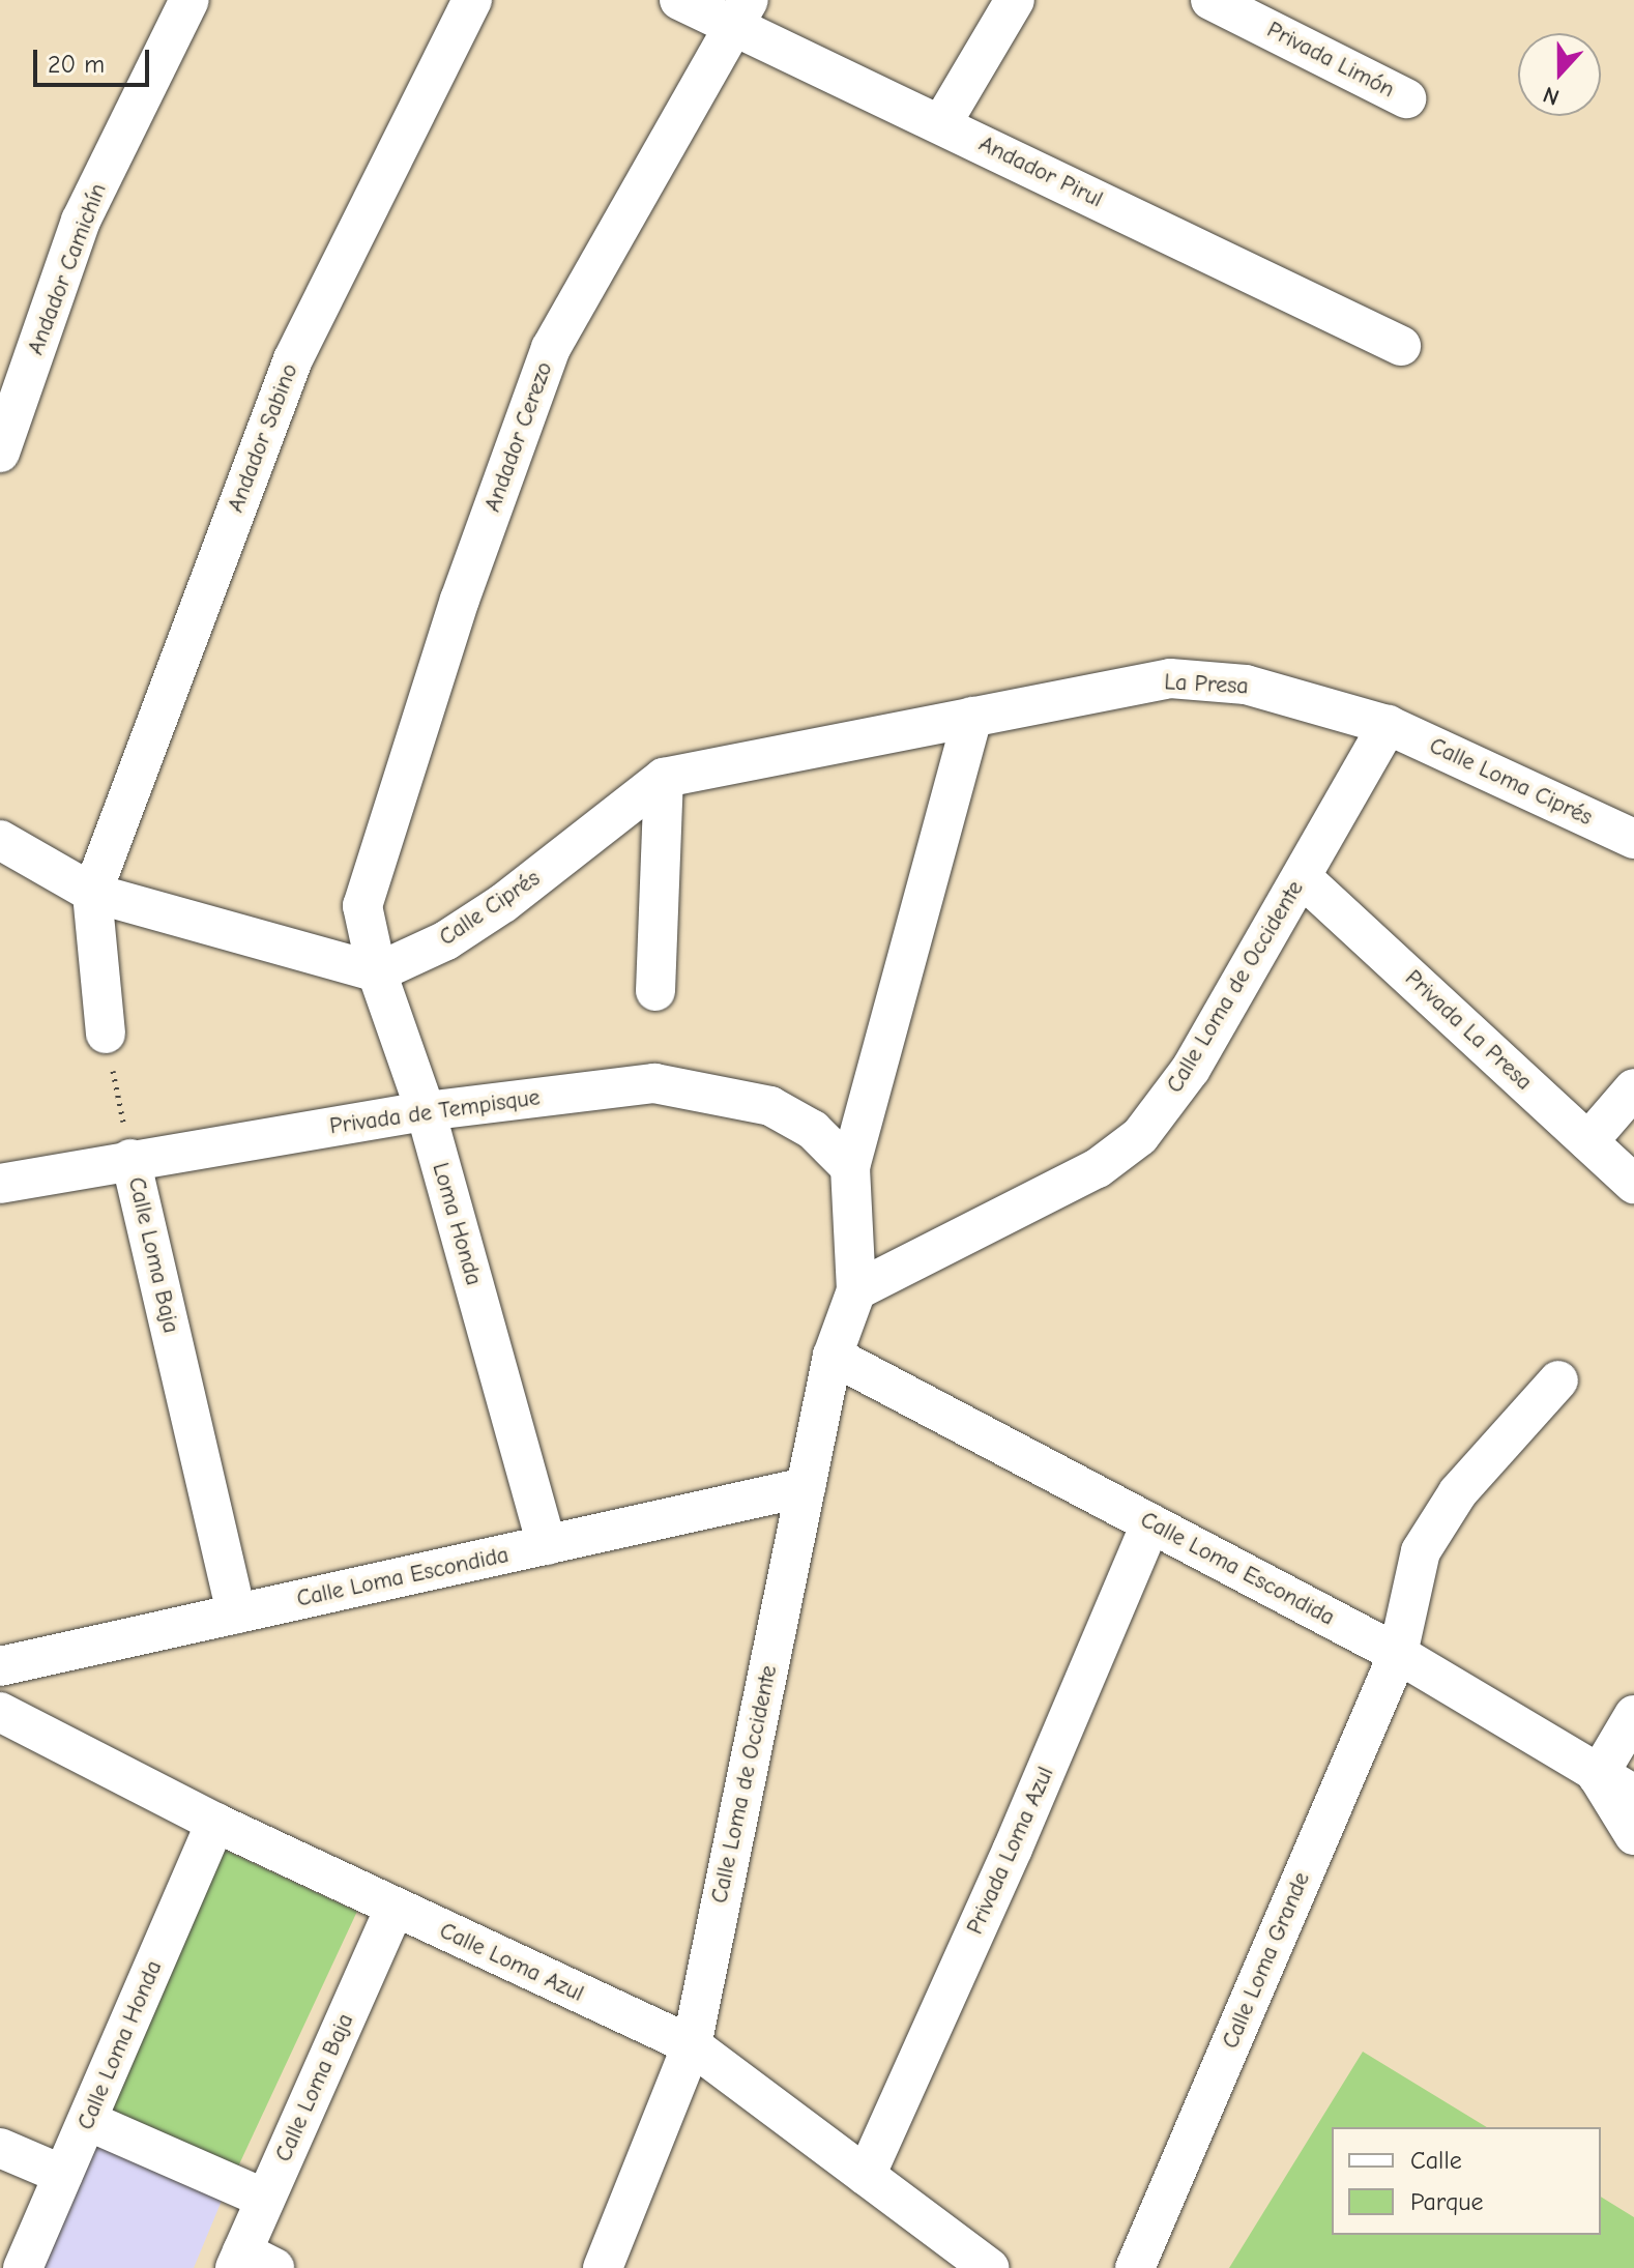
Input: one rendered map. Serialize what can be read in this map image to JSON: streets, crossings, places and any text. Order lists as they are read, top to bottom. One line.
{"streets":{"street":["Privada Limón","Andador Pirul","Andador Camichín","Andador Cerezo","Andador Sabino","La Presa","Calle Loma Ciprés","Calle Ciprés","Calle Loma de Occidente","Privada La Presa","Privada de Tempisque","Loma Honda","Calle Loma Baja","Calle Loma Escondida","Privada Loma Azul","Calle Loma Grande","Calle Loma Azul","Calle Loma Honda"]},"crossings":[["Andador Pirul","Andador Cerezo"],["Andador Cerezo","Loma Honda"],["La Presa","Calle Loma Ciprés"],["La Presa","Calle Ciprés"],["La Presa","Calle Loma de Occidente"],["Calle Loma Ciprés","Calle Loma de Occidente"],["Calle Ciprés","Calle Loma de Occidente"],["Calle Ciprés","Loma Honda"],["Calle Loma de Occidente","Privada La Presa"],["Calle Loma de Occidente","Privada de Tempisque"],["Calle Loma de Occidente","Calle Loma Escondida"],["Calle Loma de Occidente","Calle Loma Azul"],["Privada de Tempisque","Loma Honda"],["Privada de Tempisque","Calle Loma Baja"],["Loma Honda","Calle Loma Escondida"],["Calle Loma Baja","Calle Loma Escondida"],["Calle Loma Baja","Calle Loma Azul"],["Calle Loma Escondida","Privada Loma Azul"],["Calle Loma Escondida","Calle Loma Grande"],["Privada Loma Azul","Calle Loma Azul"],["Calle Loma Azul","Calle Loma Honda"]],"legend":["Calle","Parque"],"scale_bar":"20 m","north":"bottom"}
